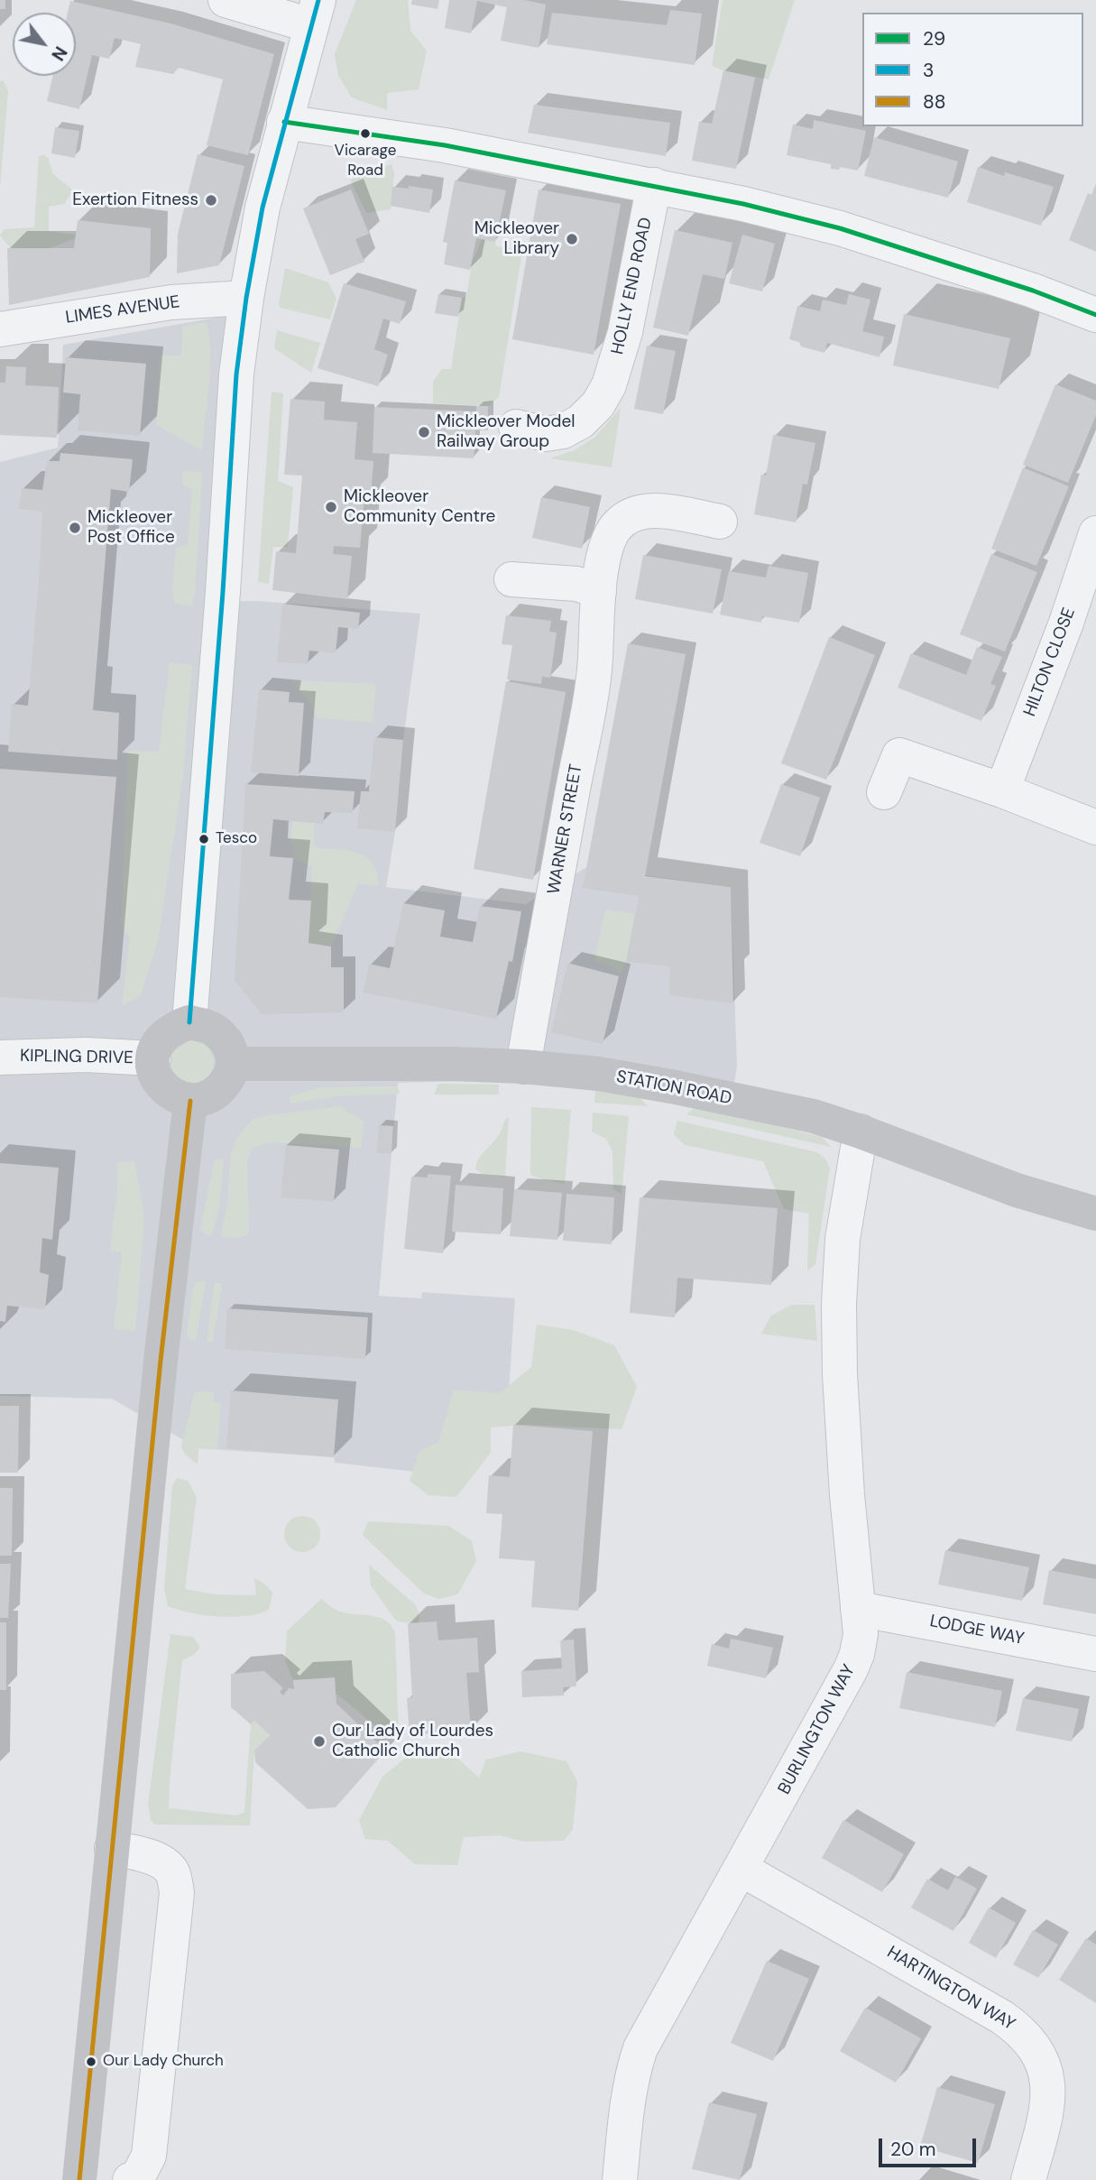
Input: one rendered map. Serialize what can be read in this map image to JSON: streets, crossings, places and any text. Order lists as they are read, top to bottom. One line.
{"streets":{"main road":["STATION ROAD"],"street":["HOLLY END ROAD","LIMES AVENUE","HILTON CLOSE","WARNER STREET","KIPLING DRIVE","LODGE WAY","BURLINGTON WAY","HARTINGTON WAY"]},"crossings":[["WARNER STREET","STATION ROAD"],["KIPLING DRIVE","STATION ROAD"],["STATION ROAD","BURLINGTON WAY"],["LODGE WAY","BURLINGTON WAY"],["BURLINGTON WAY","HARTINGTON WAY"]],"places":["Vicarage Road","Exertion Fitness","Mickleover Library","Mickleover Model Railway Group","Mickleover Community Centre","Mickleover Post Office","Tesco","Our Lady of Lourdes Catholic Church","Our Lady Church"],"lines":["transit line 3","transit line 29","transit line 88"],"legend":["29","3","88"],"scale_bar":"20 m","north":"bottom right"}
